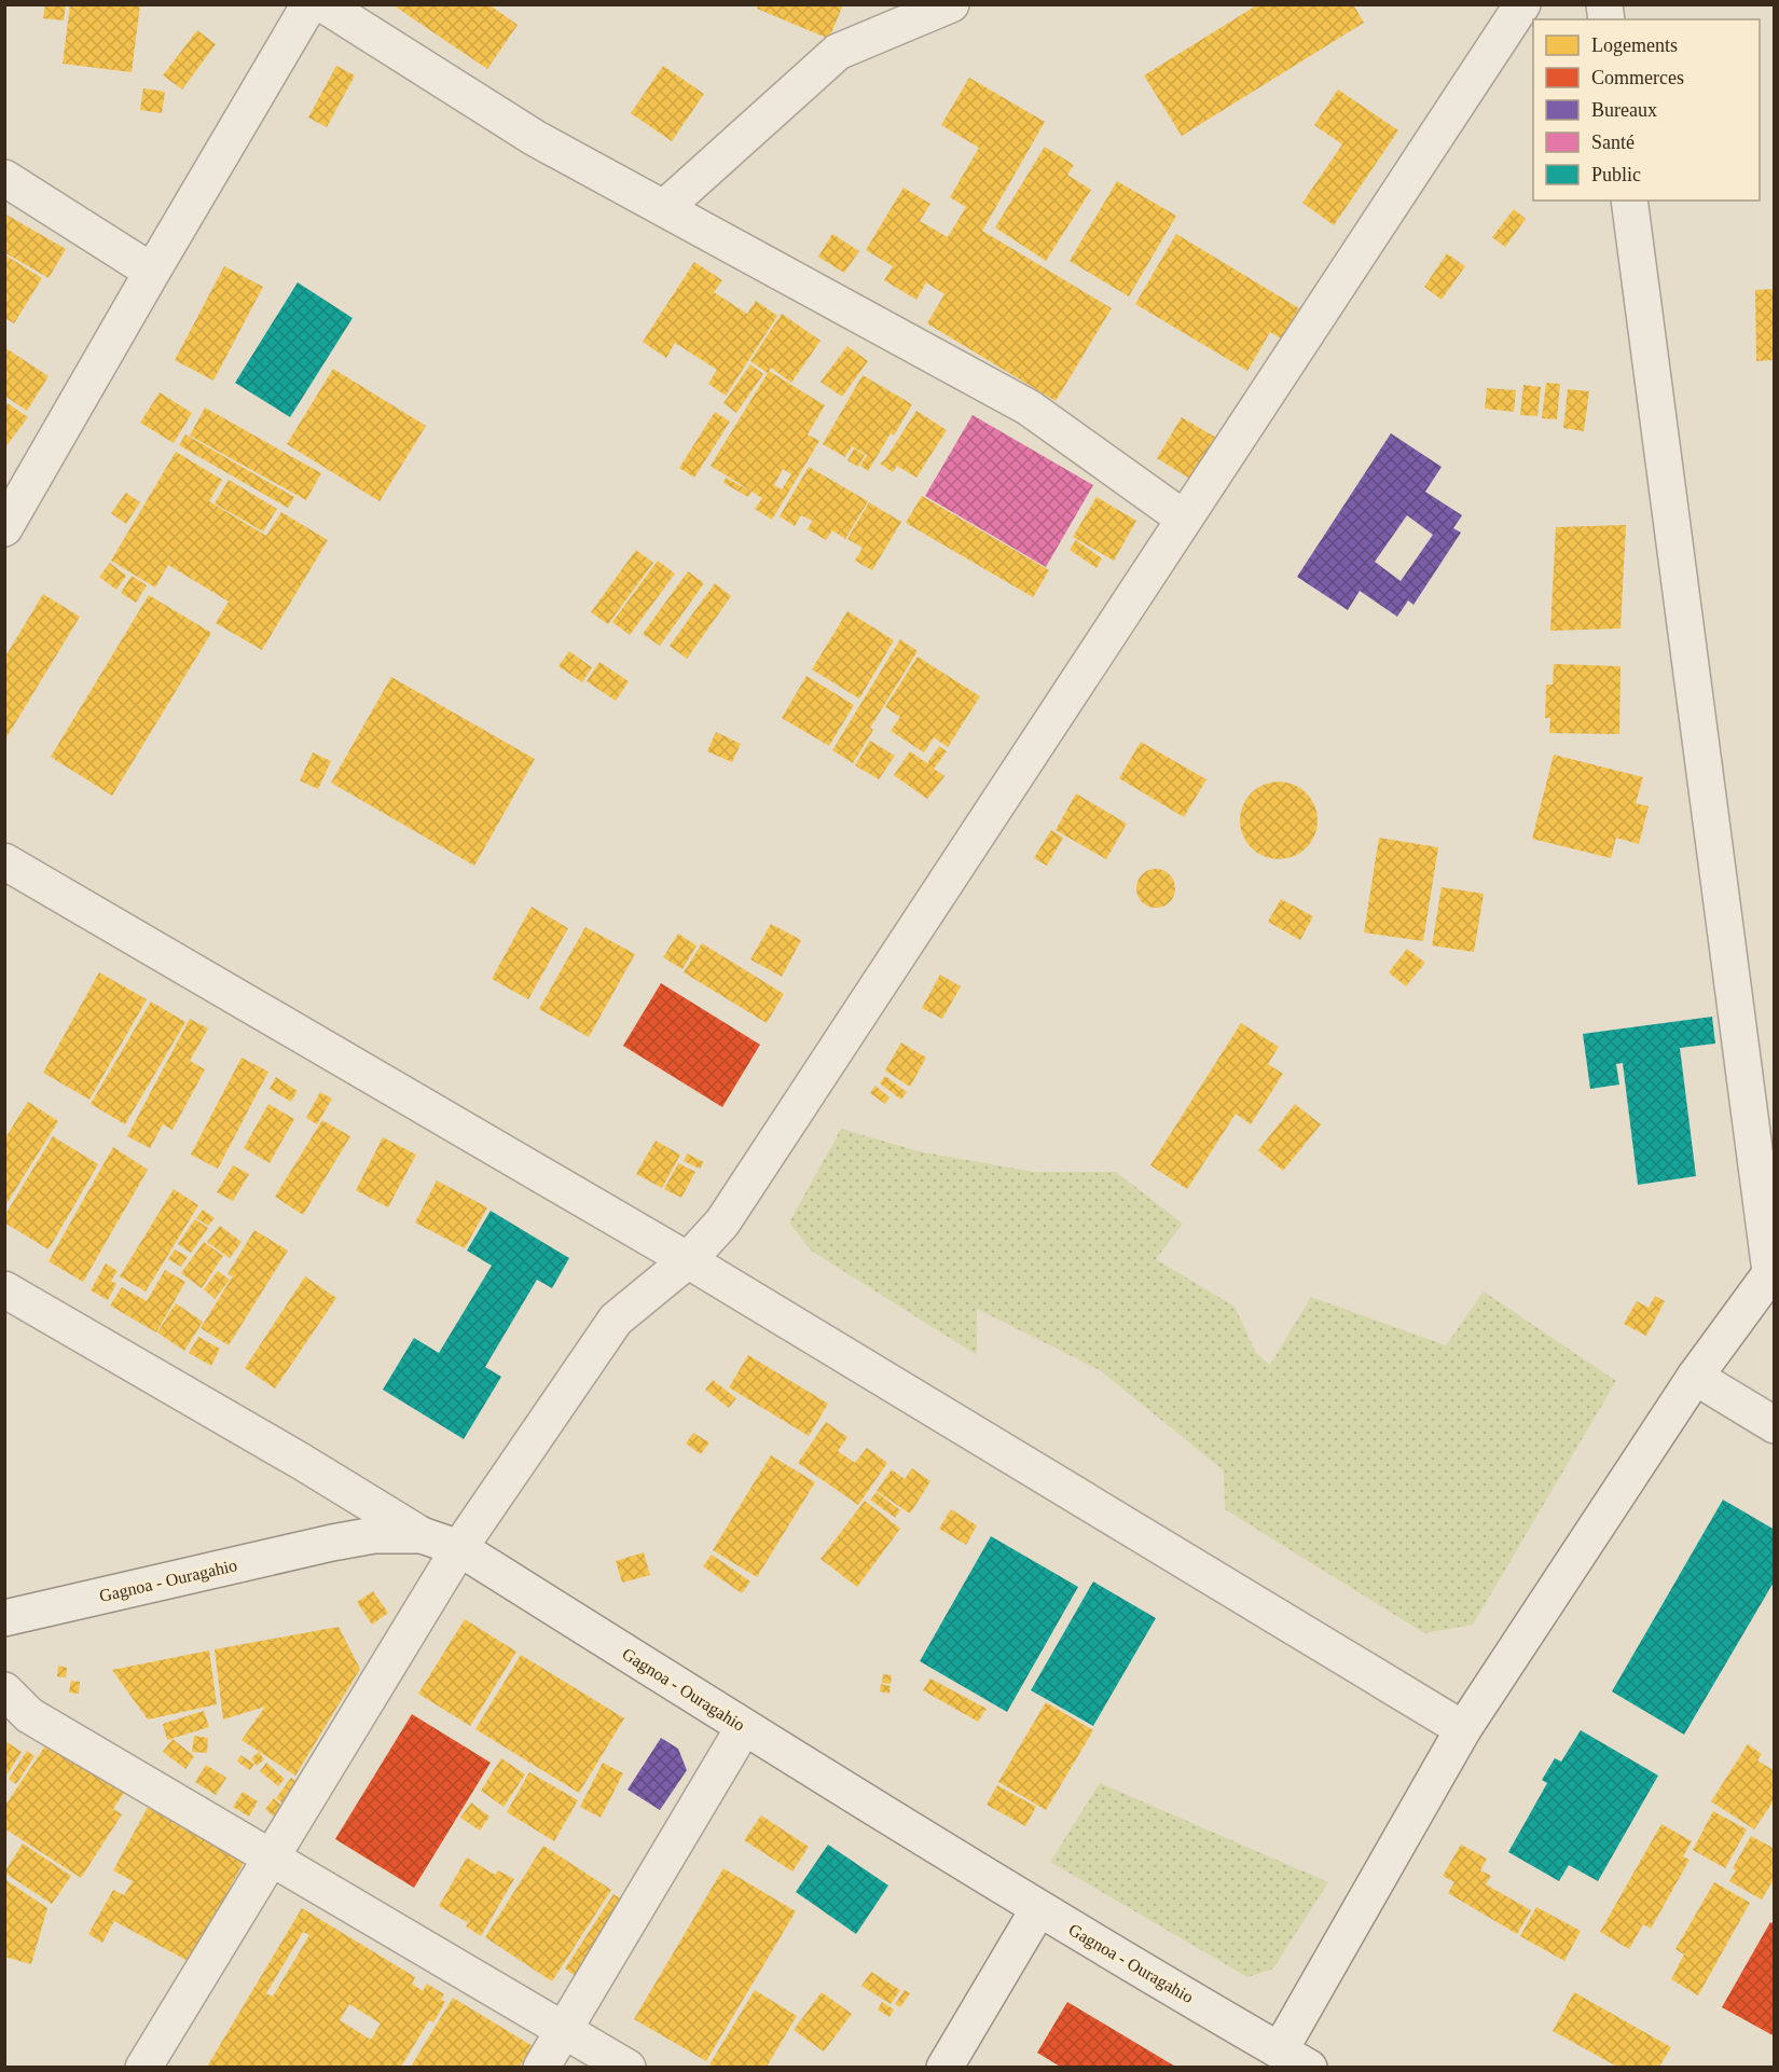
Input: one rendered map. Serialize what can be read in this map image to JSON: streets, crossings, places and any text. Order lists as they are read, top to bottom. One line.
{"streets":{"street":["Gagnoa - Ouragahio"]},"legend":["Logements","Commerces","Bureaux","Santé","Public"]}
